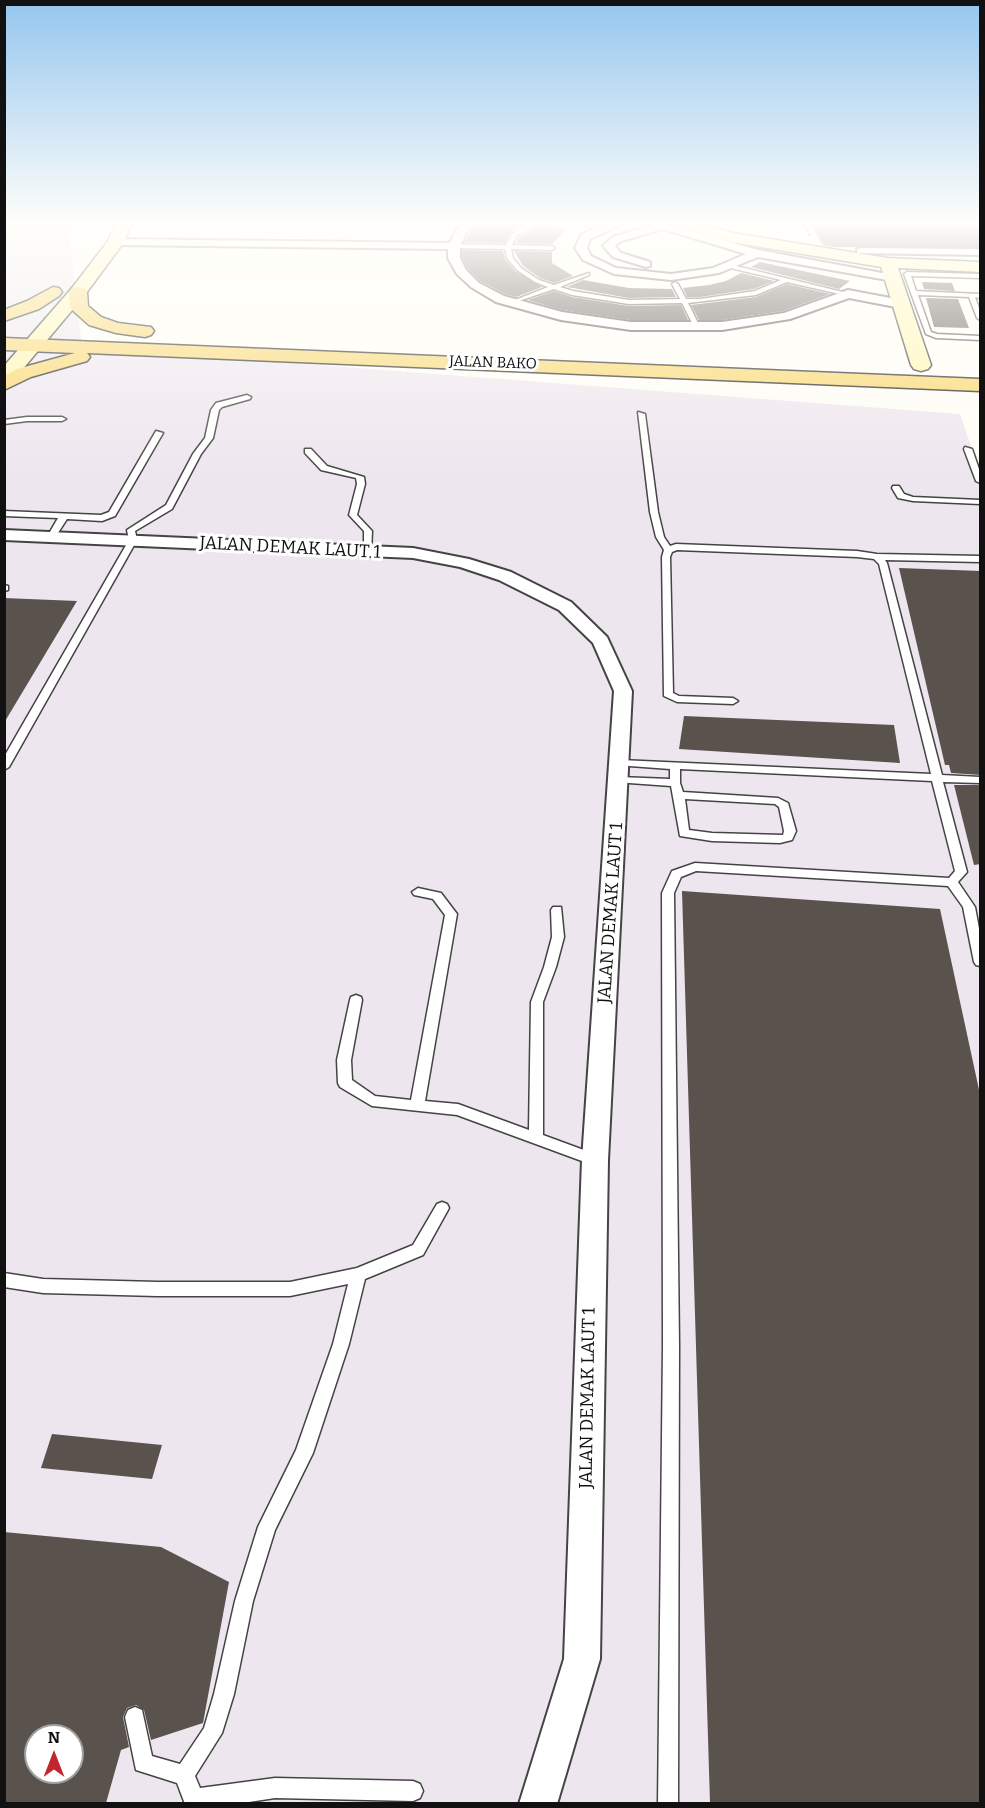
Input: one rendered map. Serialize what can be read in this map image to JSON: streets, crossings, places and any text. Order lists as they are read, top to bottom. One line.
{"streets":{"main road":["JALAN BAKO"],"street":["JALAN DEMAK LAUT 1"]},"north":"top"}
